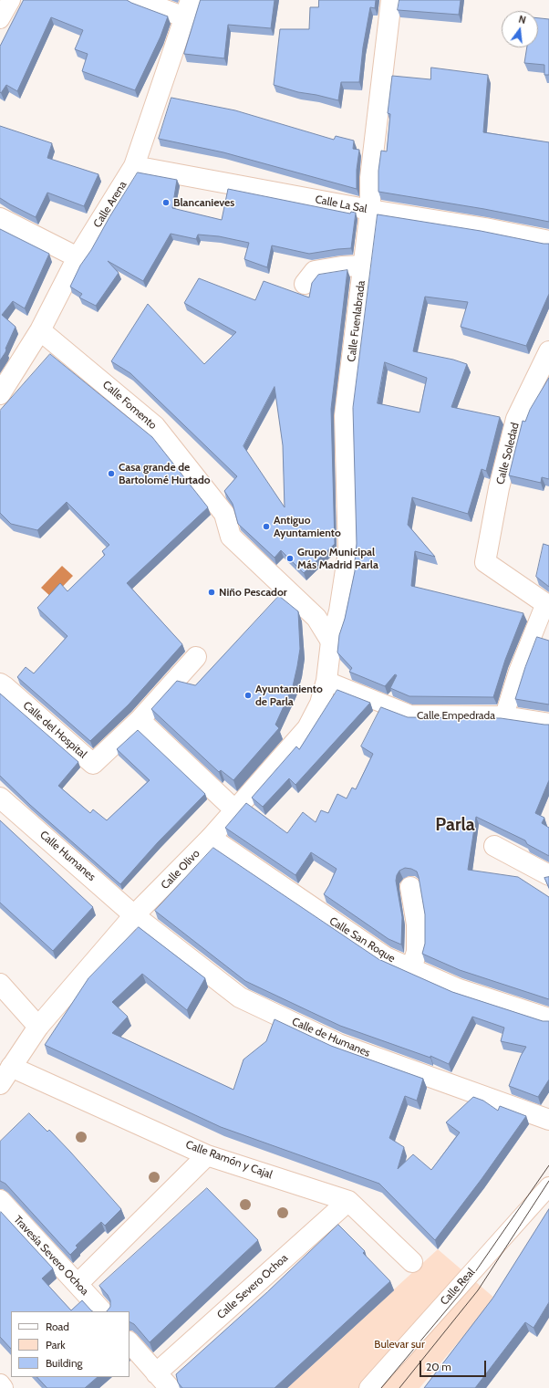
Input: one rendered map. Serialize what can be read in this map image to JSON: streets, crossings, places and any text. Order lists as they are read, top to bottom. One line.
{"streets":{"street":["Calle Arena","Calle La Sal","Calle Fuenlabrada","Calle Fomento","Calle Soledad","Calle Empedrada","Calle del Hospital","Calle Humanes","Calle Olivo","Calle San Roque","Calle de Humanes","Calle Ramón y Cajal","Travesía Severo Ochoa","Calle Severo Ochoa","Calle Real"]},"crossings":[["Calle Arena","Calle La Sal"],["Calle Arena","Calle Fomento"],["Calle La Sal","Calle Fuenlabrada"],["Calle Fuenlabrada","Calle Fomento"],["Calle Fuenlabrada","Calle Olivo"],["Calle Fomento","Calle Olivo"],["Calle Empedrada","Calle Olivo"],["Calle Humanes","Calle Olivo"],["Calle Humanes","Calle de Humanes"],["Calle Olivo","Calle San Roque"],["Calle Olivo","Calle de Humanes"],["Calle Olivo","Calle Ramón y Cajal"],["Calle Ramón y Cajal","Calle Severo Ochoa"]],"districts":["Parla"],"parks":["Bulevar sur"],"places":["Blancanieves","Casa grande de Bartolomé Hurtado","Antiguo Ayuntamiento","Grupo Municipal Más Madrid Parla","Niño Pescador","Ayuntamiento de Parla"],"legend":["Road","Park","Building"],"scale_bar":"20 m","north":"top"}
